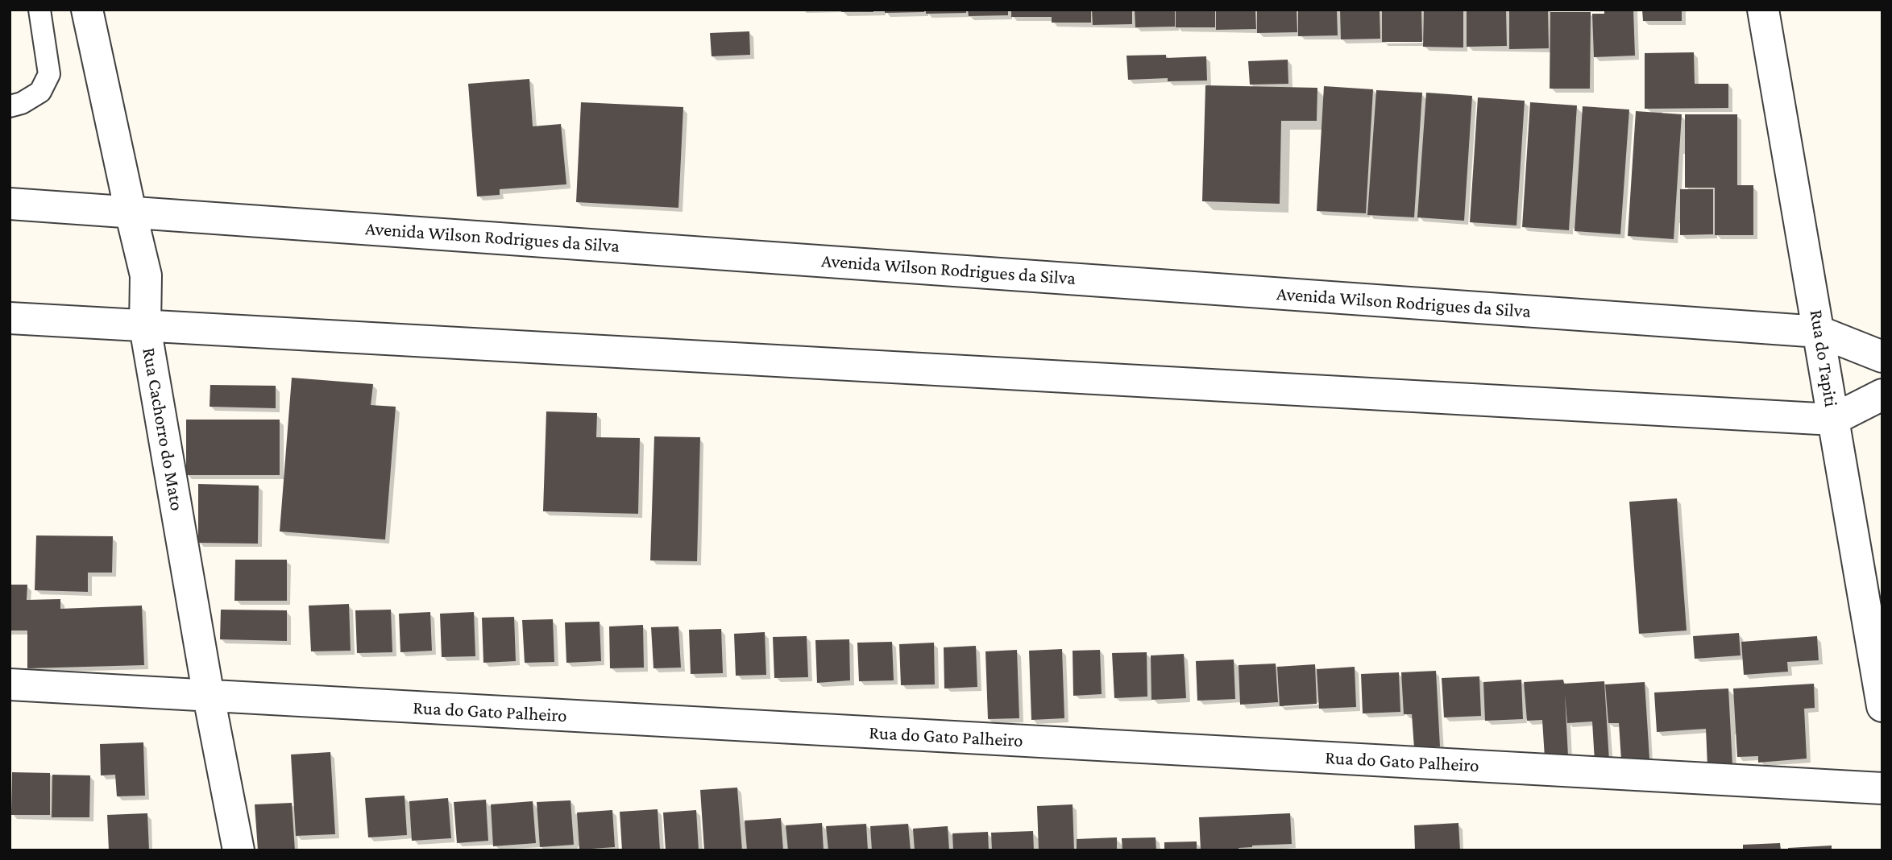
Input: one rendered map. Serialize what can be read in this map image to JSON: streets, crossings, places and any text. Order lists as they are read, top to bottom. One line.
{"streets":{"street":["Avenida Wilson Rodrigues da Silva","Rua do Tapiti","Rua Cachorro do Mato","Rua do Gato Palheiro"]},"crossings":[["Avenida Wilson Rodrigues da Silva","Rua do Tapiti"],["Avenida Wilson Rodrigues da Silva","Rua Cachorro do Mato"],["Rua Cachorro do Mato","Rua do Gato Palheiro"]]}
